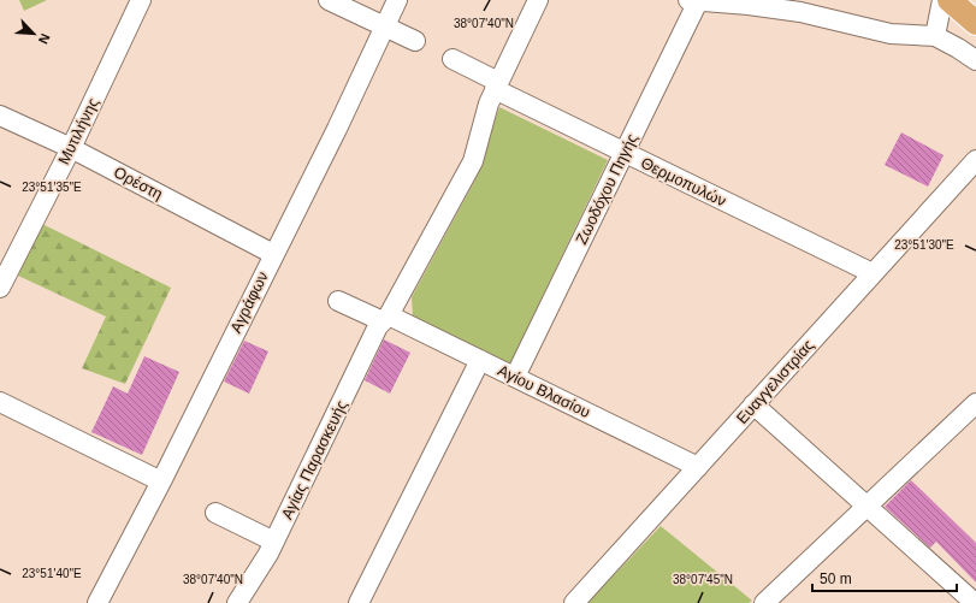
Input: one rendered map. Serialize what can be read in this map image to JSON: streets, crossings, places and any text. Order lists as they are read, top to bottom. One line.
{"streets":{"street":["Μυτιλήνης","Θερμοπυλών","Ορέστη","Ζωοδόχου Πηγής","Αγράφων","Ευαγγελιστρίας","Αγίου Βλασίου","Αγίας Παρασκευής"]},"crossings":[["Μυτιλήνης","Ορέστη"],["Θερμοπυλών","Ζωοδόχου Πηγής"],["Θερμοπυλών","Ευαγγελιστρίας"],["Θερμοπυλών","Αγίας Παρασκευής"],["Ορέστη","Αγράφων"],["Ζωοδόχου Πηγής","Αγίου Βλασίου"],["Ευαγγελιστρίας","Αγίου Βλασίου"],["Αγίου Βλασίου","Αγίας Παρασκευής"]],"scale_bar":"50 m","north":"bottom right","coordinates":["38°07'40\"N","23°51'35\"E","23°51'30\"E","23°51'40\"E","38°07'45\"N"]}
